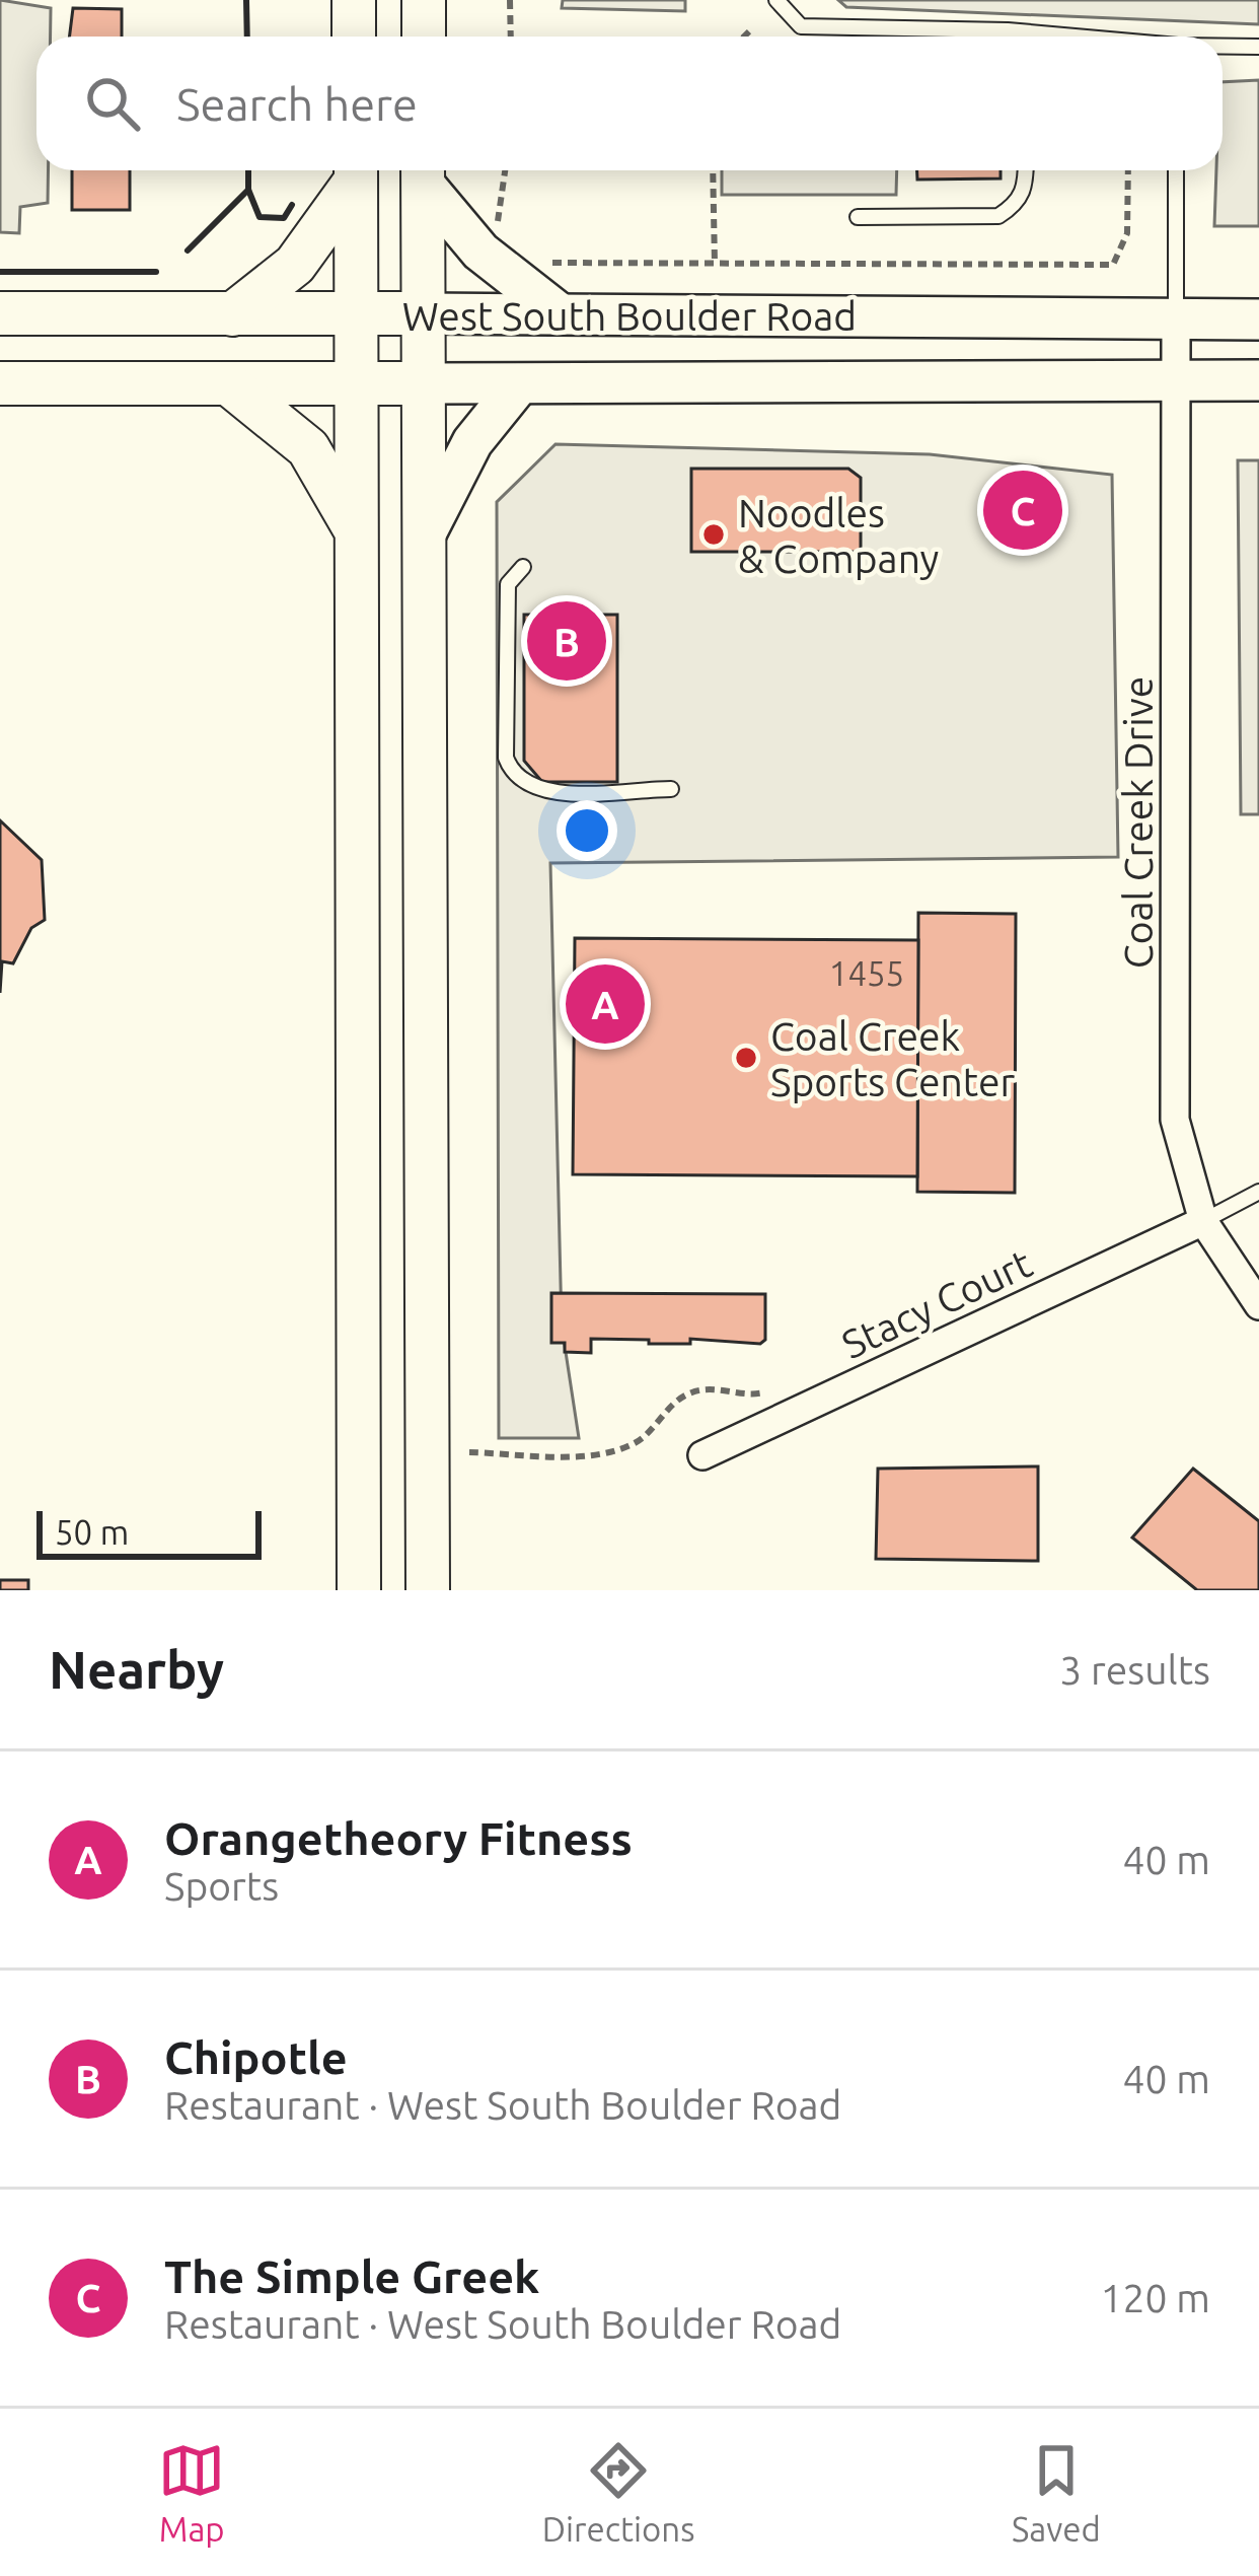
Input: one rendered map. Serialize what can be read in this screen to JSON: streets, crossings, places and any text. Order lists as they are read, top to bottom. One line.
{"streets":{"main road":["West South Boulder Road"],"street":["Coal Creek Drive","Stacy Court"]},"crossings":[["West South Boulder Road","Coal Creek Drive"],["Coal Creek Drive","Stacy Court"]],"places":["Noodles & Company","Coal Creek Sports Center"],"house_numbers":["1455"],"scale_bar":"50 m","page":{"search":"Search here","pins":["C","B","A"],"scale":"50 m","heading":["Nearby","3 results"],"list":[{"mark":"A","name":"Orangetheory Fitness","note":"Sports","value":"40 m"},{"mark":"B","name":"Chipotle","note":"Restaurant · West South Boulder Road","value":"40 m"},{"mark":"C","name":"The Simple Greek","note":"Restaurant · West South Boulder Road","value":"120 m"}],"nav":["Map","Directions","Saved"]}}
